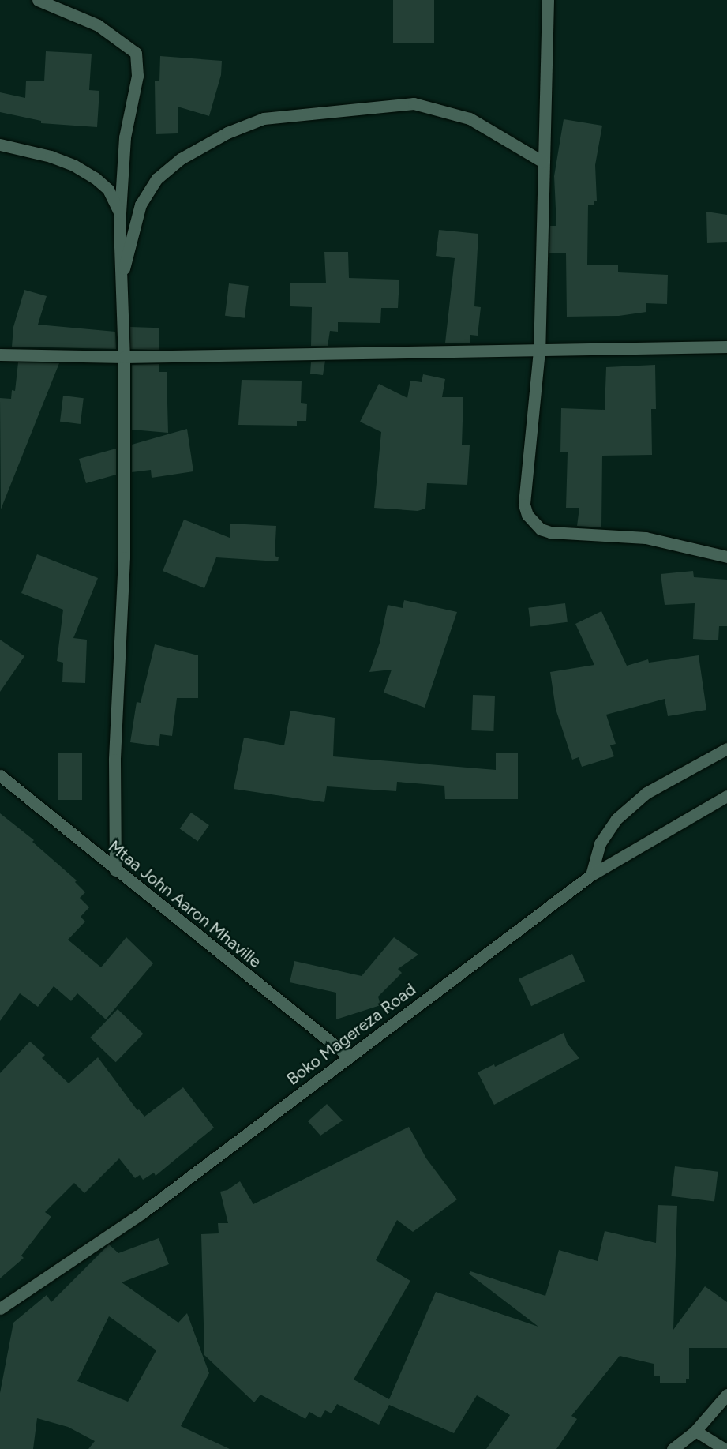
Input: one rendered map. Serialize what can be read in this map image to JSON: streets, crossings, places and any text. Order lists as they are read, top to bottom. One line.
{"streets":{"street":["Mtaa John Aaron Mhaville","Boko Magereza Road"]},"crossings":[["Mtaa John Aaron Mhaville","Boko Magereza Road"]]}
